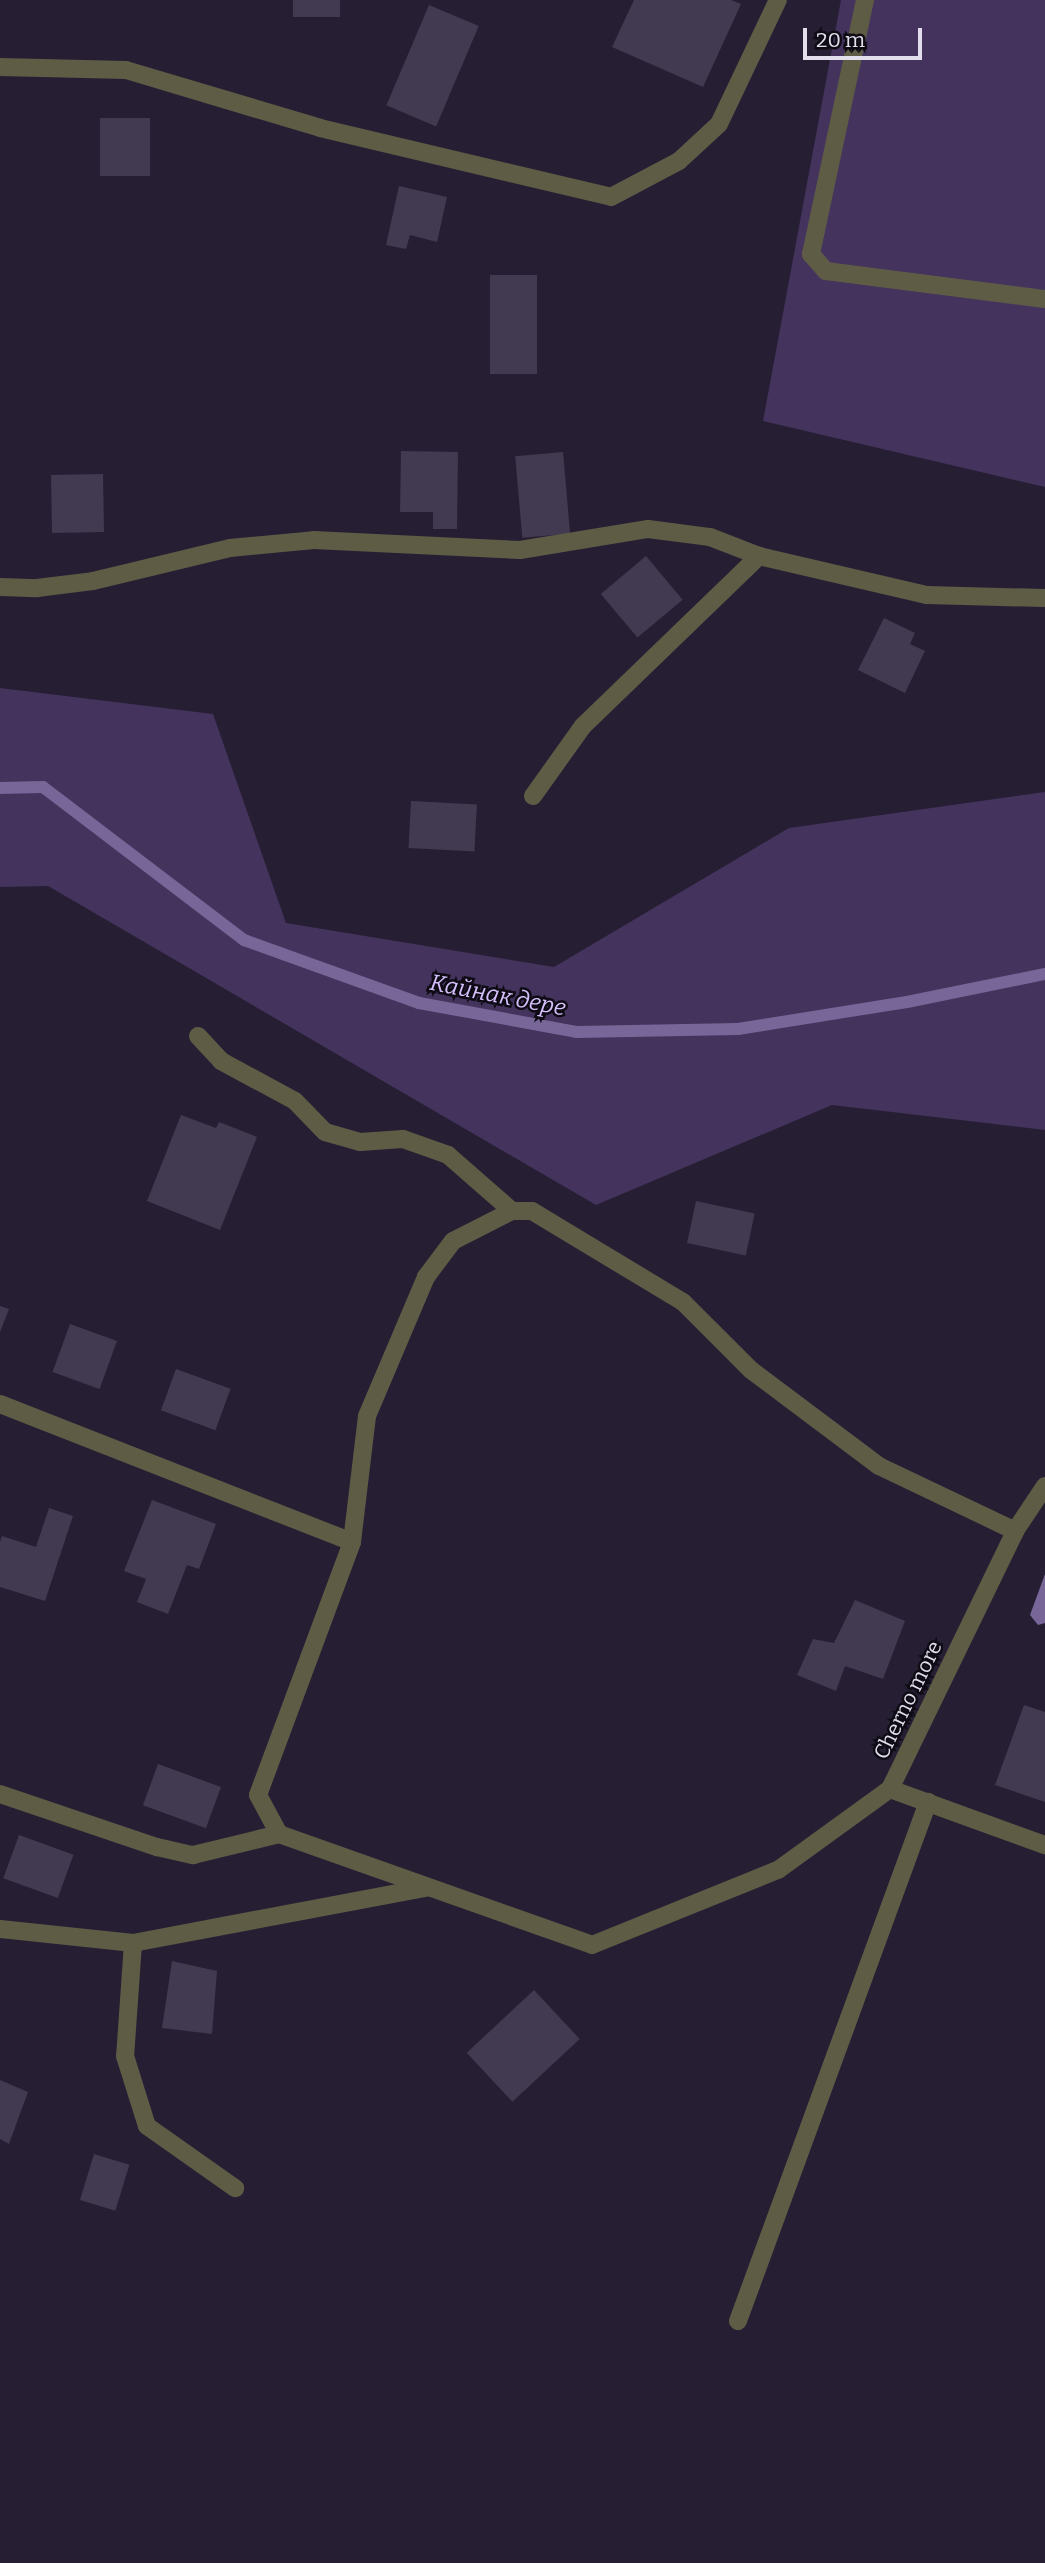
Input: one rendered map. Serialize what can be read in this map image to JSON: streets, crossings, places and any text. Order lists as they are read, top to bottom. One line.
{"streets":{"street":["Cherno more"]},"water":["Кайнак дере"],"scale_bar":"20 m"}
